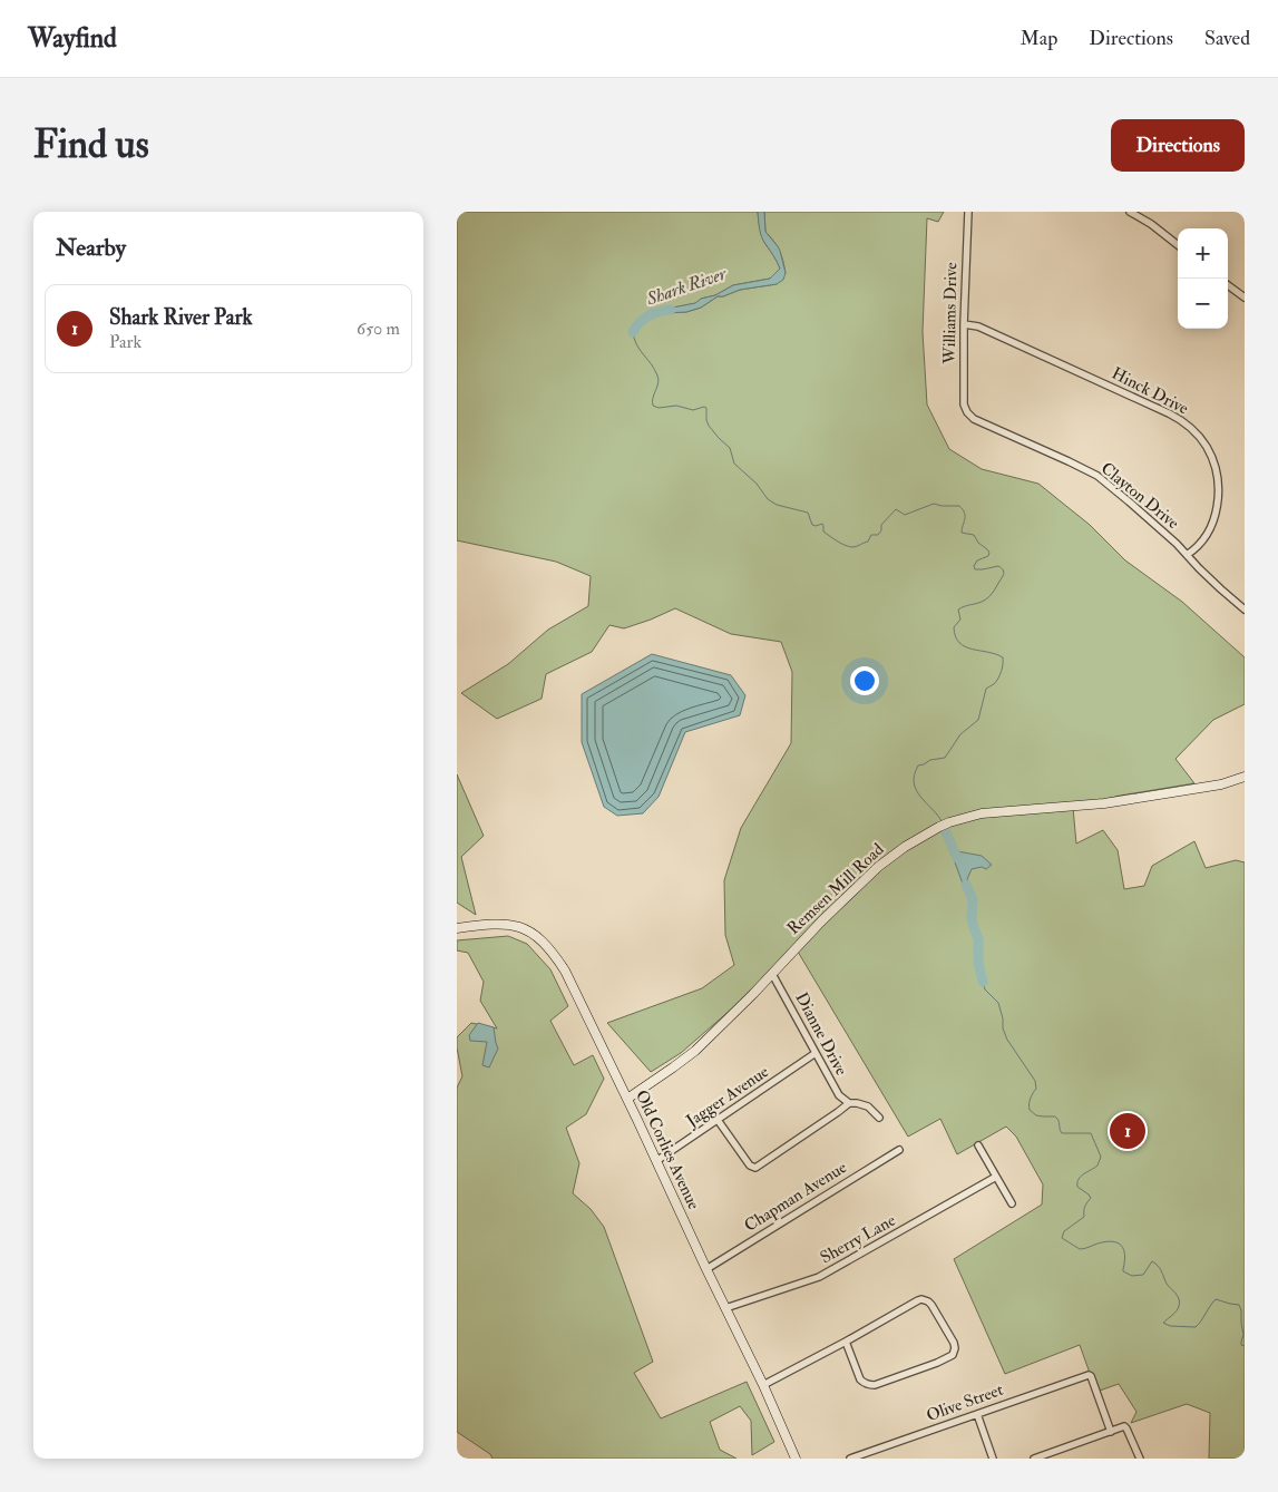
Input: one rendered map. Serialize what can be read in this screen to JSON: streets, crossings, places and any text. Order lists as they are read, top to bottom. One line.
{"streets":{"street":["Williams Drive","Hinck Drive","Clayton Drive","Remsen Mill Road","Dianne Drive","Jagger Avenue","Old Corlies Avenue","Chapman Avenue","Sherry Lane","Olive Street"]},"crossings":[["Williams Drive","Hinck Drive"],["Williams Drive","Clayton Drive"],["Hinck Drive","Clayton Drive"],["Remsen Mill Road","Dianne Drive"],["Remsen Mill Road","Old Corlies Avenue"],["Dianne Drive","Jagger Avenue"],["Jagger Avenue","Old Corlies Avenue"],["Old Corlies Avenue","Chapman Avenue"],["Old Corlies Avenue","Sherry Lane"]],"water":["Shark River"],"page":{"header":"Wayfind","nav":["Map","Directions","Saved"],"buttons":"Directions","title":"Find us","heading":"Nearby","map_buttons":["+","−"],"list":[{"mark":"1","name":"Shark River Park","note":"Park","value":"650 m"}],"pins":"1"}}
